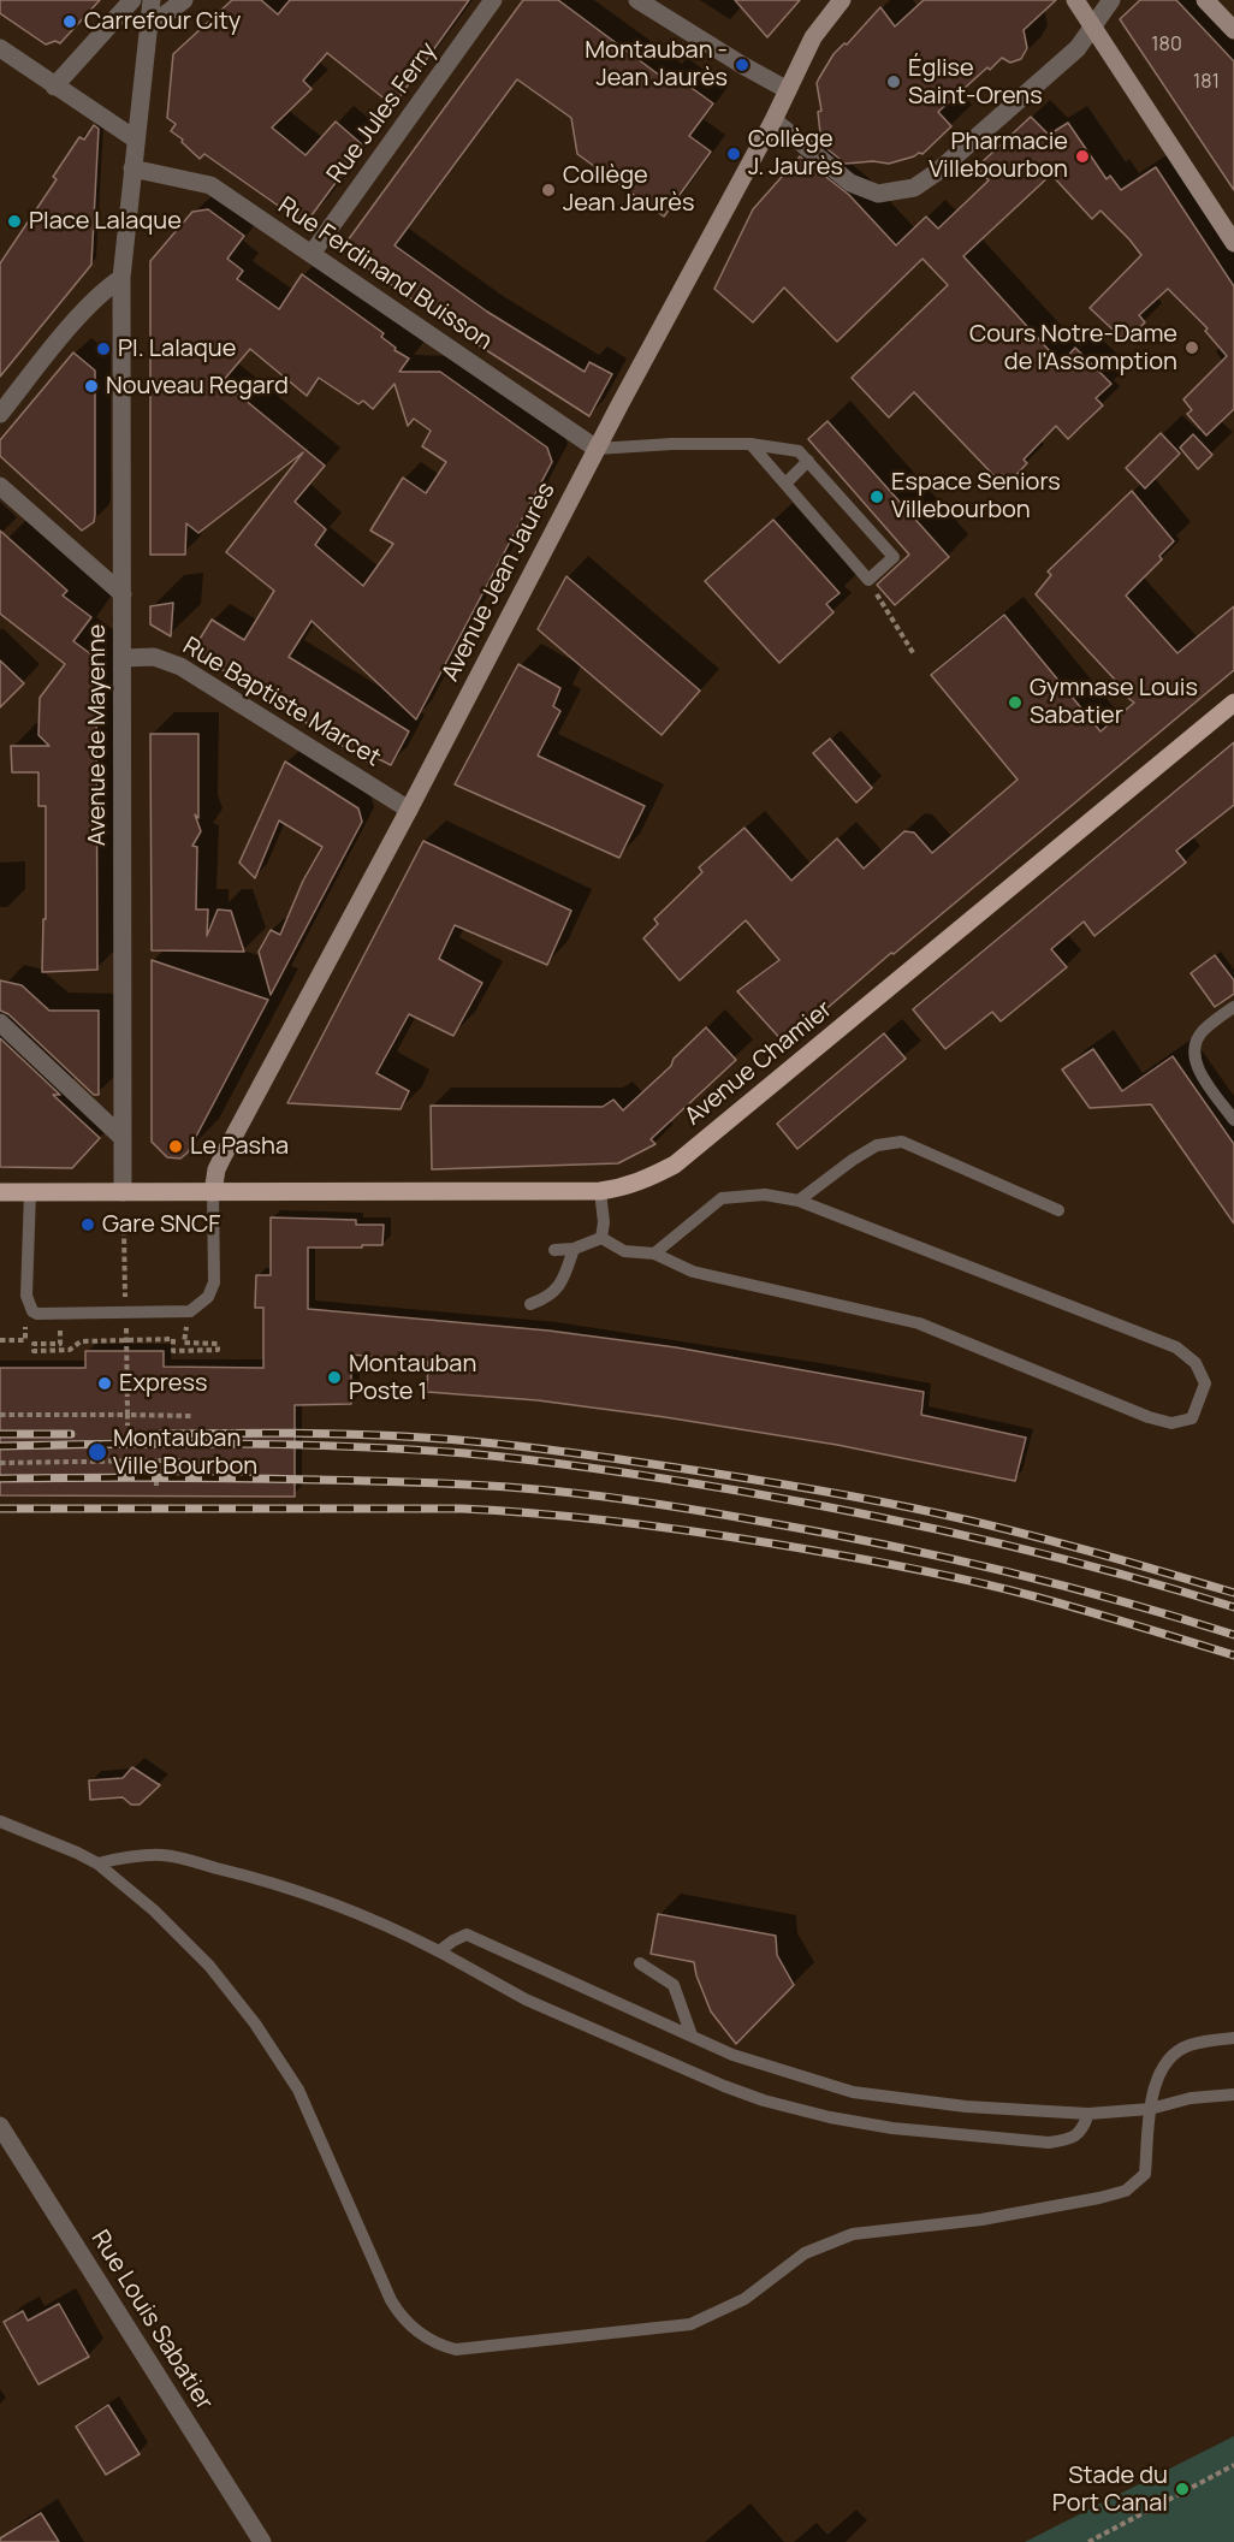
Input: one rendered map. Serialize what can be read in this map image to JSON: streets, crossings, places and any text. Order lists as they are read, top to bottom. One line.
{"streets":{"main road":["Avenue Chamier"],"street":["Rue Jules Ferry","Rue Ferdinand Buisson","Avenue Jean Jaurès","Rue Baptiste Marcet","Avenue de Mayenne","Rue Louis Sabatier"]},"crossings":[["Rue Jules Ferry","Rue Ferdinand Buisson"],["Rue Ferdinand Buisson","Avenue Jean Jaurès"],["Avenue Jean Jaurès","Rue Baptiste Marcet"],["Avenue Jean Jaurès","Avenue Chamier"],["Rue Baptiste Marcet","Avenue de Mayenne"],["Avenue de Mayenne","Avenue Chamier"]],"places":["Carrefour City","Montauban - Jean Jaurès","Église Saint-Orens","Collège J. Jaurès","Pharmacie Villebourbon","Collège Jean Jaurès","Place Lalaque","Cours Notre-Dame de l'Assomption","Pl. Lalaque","Nouveau Regard","Espace Seniors Villebourbon","Gymnase Louis Sabatier","Le Pasha","Gare SNCF","Montauban Poste 1","Express","Montauban Ville Bourbon","Stade du Port Canal"],"house_numbers":["180","181"]}
